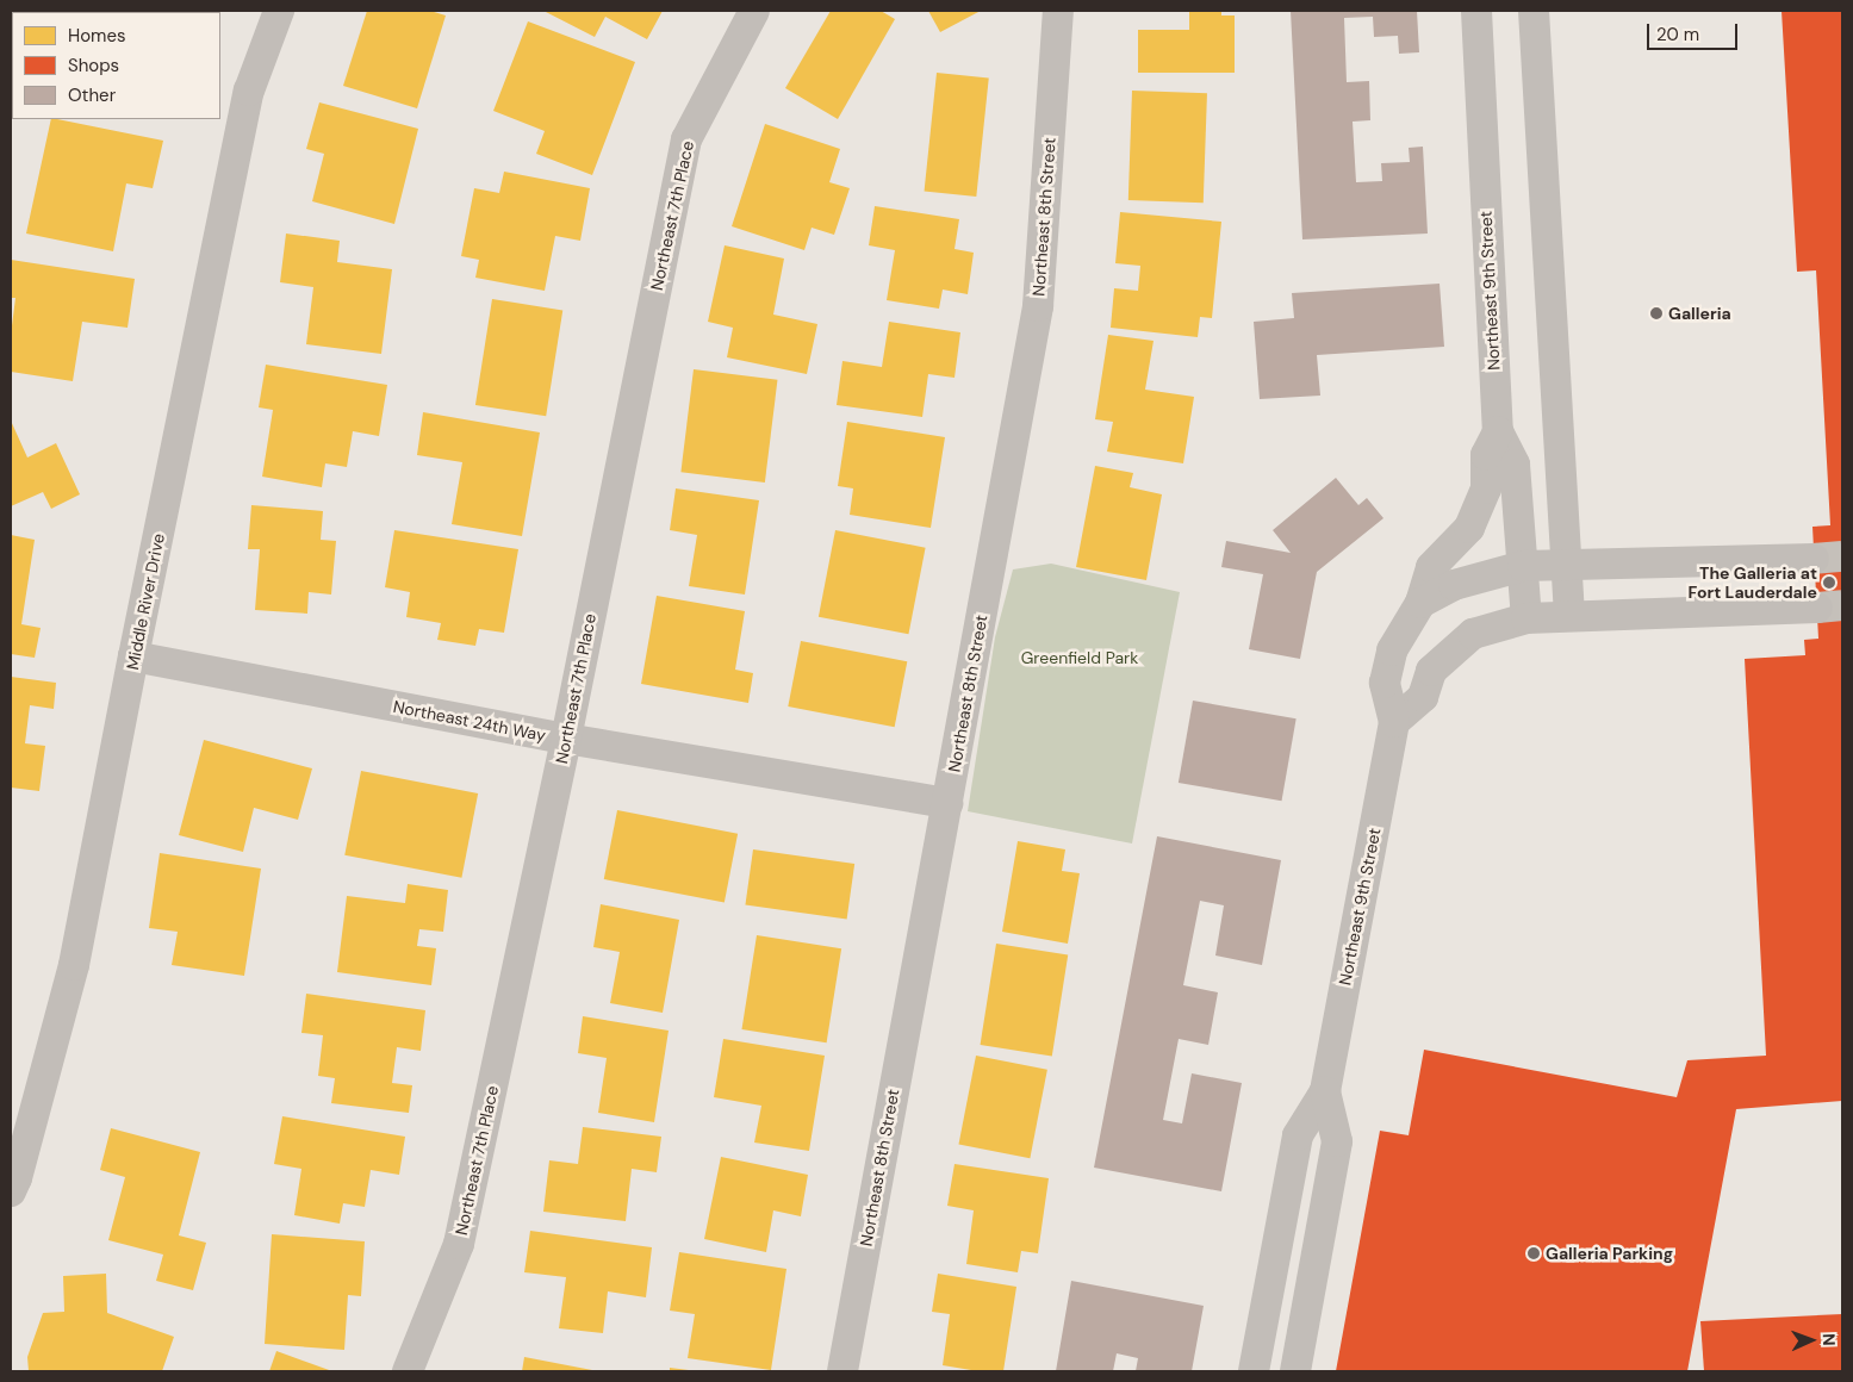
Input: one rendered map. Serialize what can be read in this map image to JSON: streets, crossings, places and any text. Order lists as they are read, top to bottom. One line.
{"streets":{"street":["Northeast 7th Place","Northeast 8th Street","Northeast 9th Street","Middle River Drive","Northeast 24th Way"]},"crossings":[["Northeast 7th Place","Northeast 24th Way"],["Northeast 8th Street","Northeast 24th Way"],["Middle River Drive","Northeast 24th Way"]],"parks":["Greenfield Park"],"places":["Galleria","The Galleria at Fort Lauderdale","Galleria Parking"],"legend":["Homes","Shops","Other"],"scale_bar":"20 m","north":"right"}
